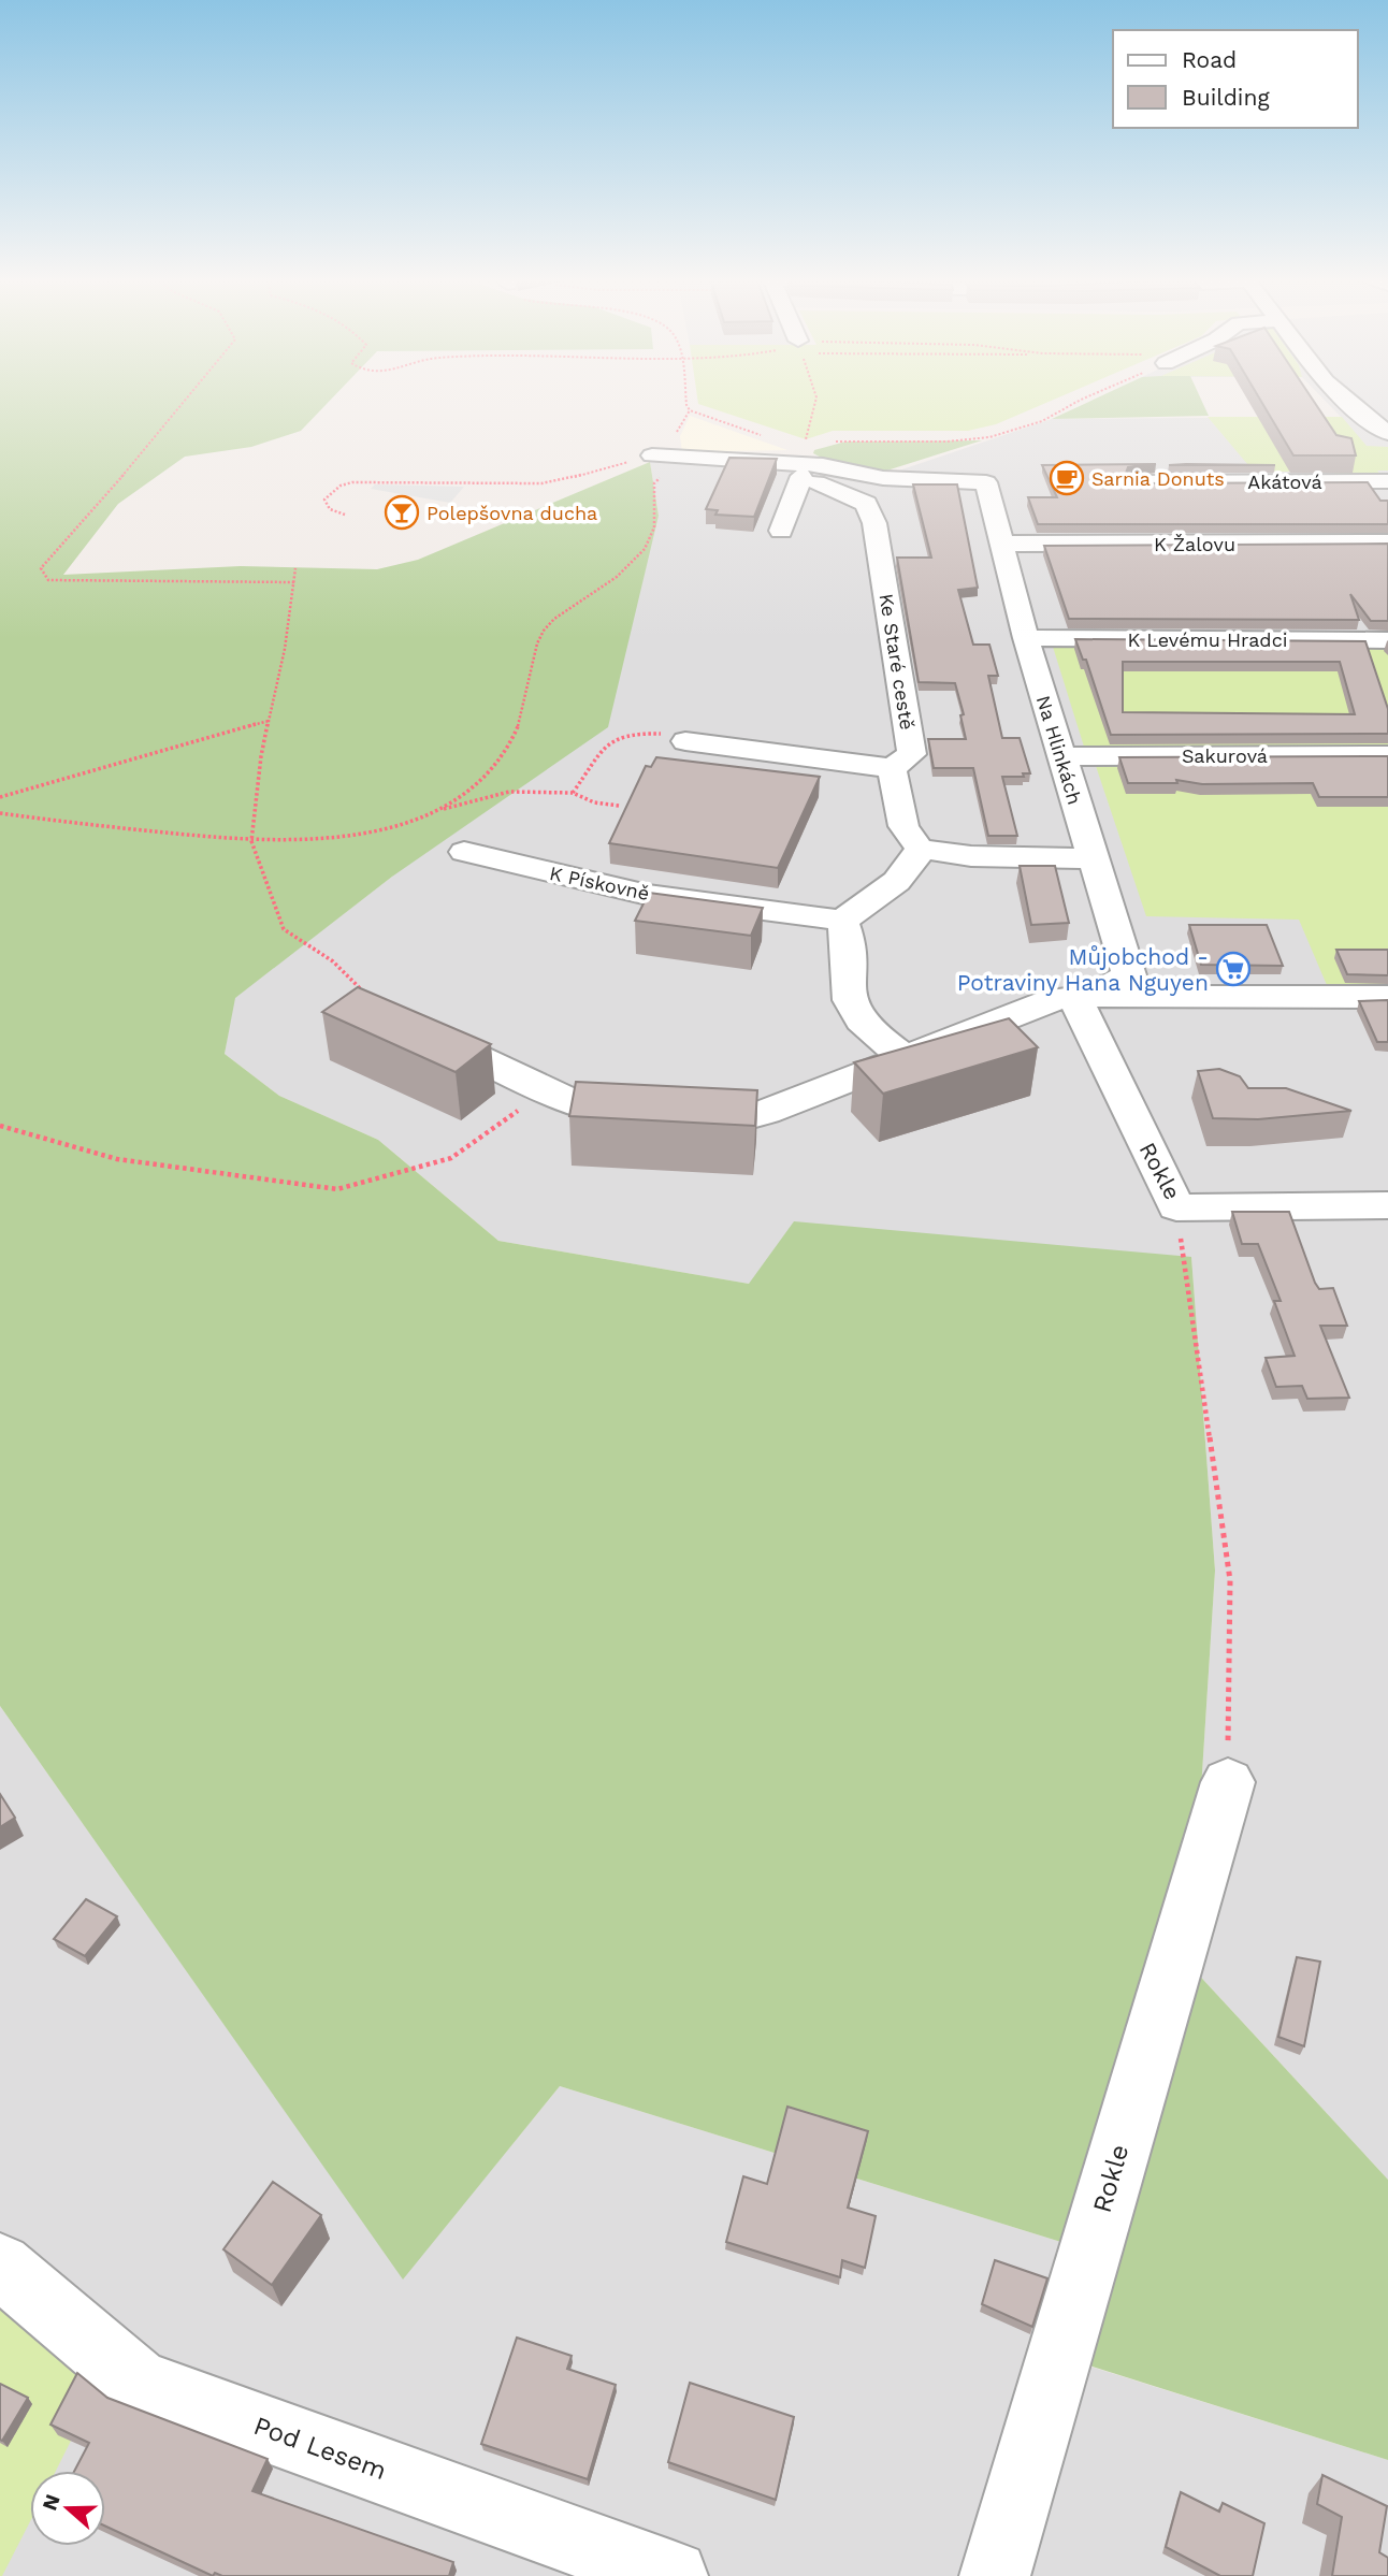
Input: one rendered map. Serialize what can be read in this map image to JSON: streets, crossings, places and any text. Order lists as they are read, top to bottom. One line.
{"streets":{"street":["Akátová","K Žalovu","K Levému Hradci","Ke Staré cestě","Na Hlinkách","Sakurová","K Pískovně","Rokle","Pod Lesem"]},"crossings":[["K Žalovu","Na Hlinkách"],["K Levému Hradci","Na Hlinkách"],["Ke Staré cestě","Na Hlinkách"],["Na Hlinkách","Sakurová"],["Na Hlinkách","Rokle"]],"places":{"cafe":["Sarnia Donuts"],"bar":["Polepšovna ducha"],"supermarket":["Můjobchod - Potraviny Hana Nguyen"]},"legend":["Road","Building"],"north":"left"}
